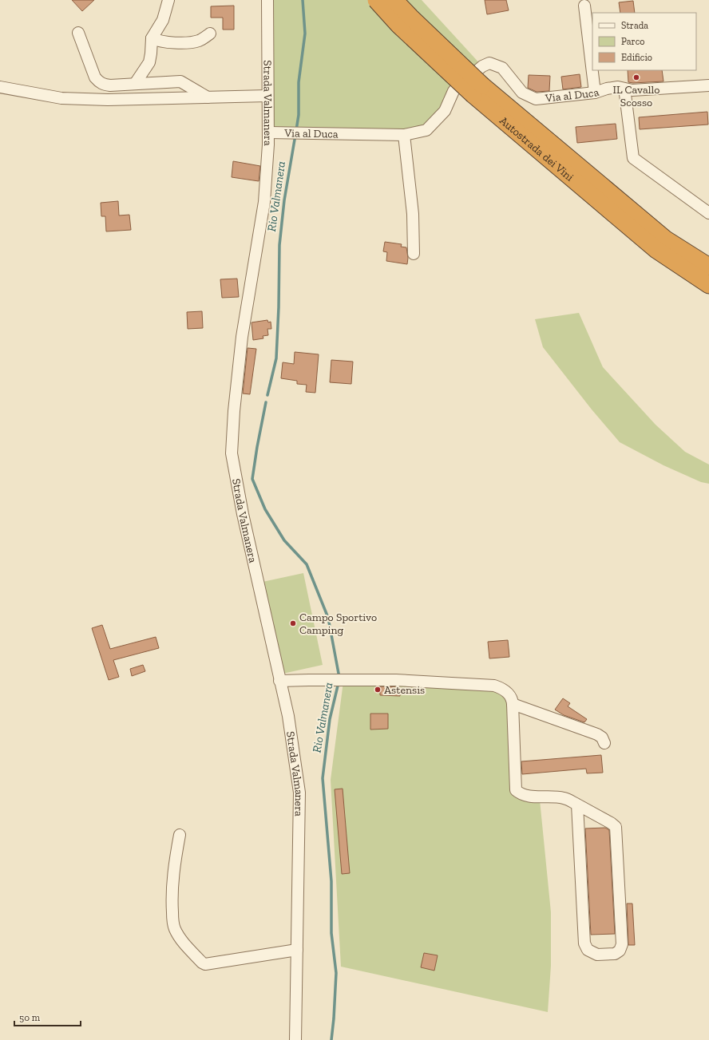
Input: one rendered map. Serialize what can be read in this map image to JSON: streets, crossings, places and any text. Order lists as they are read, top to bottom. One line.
{"streets":{"highway":["Autostrada dei Vini"],"street":["Via al Duca","Strada Valmanera"]},"crossings":[["Via al Duca","Strada Valmanera"]],"water":["Rio Valmanera"],"places":["IL Cavallo Scosso","Campo Sportivo Camping","Astensis"],"legend":["Strada","Parco","Edificio"],"scale_bar":"50 m"}
